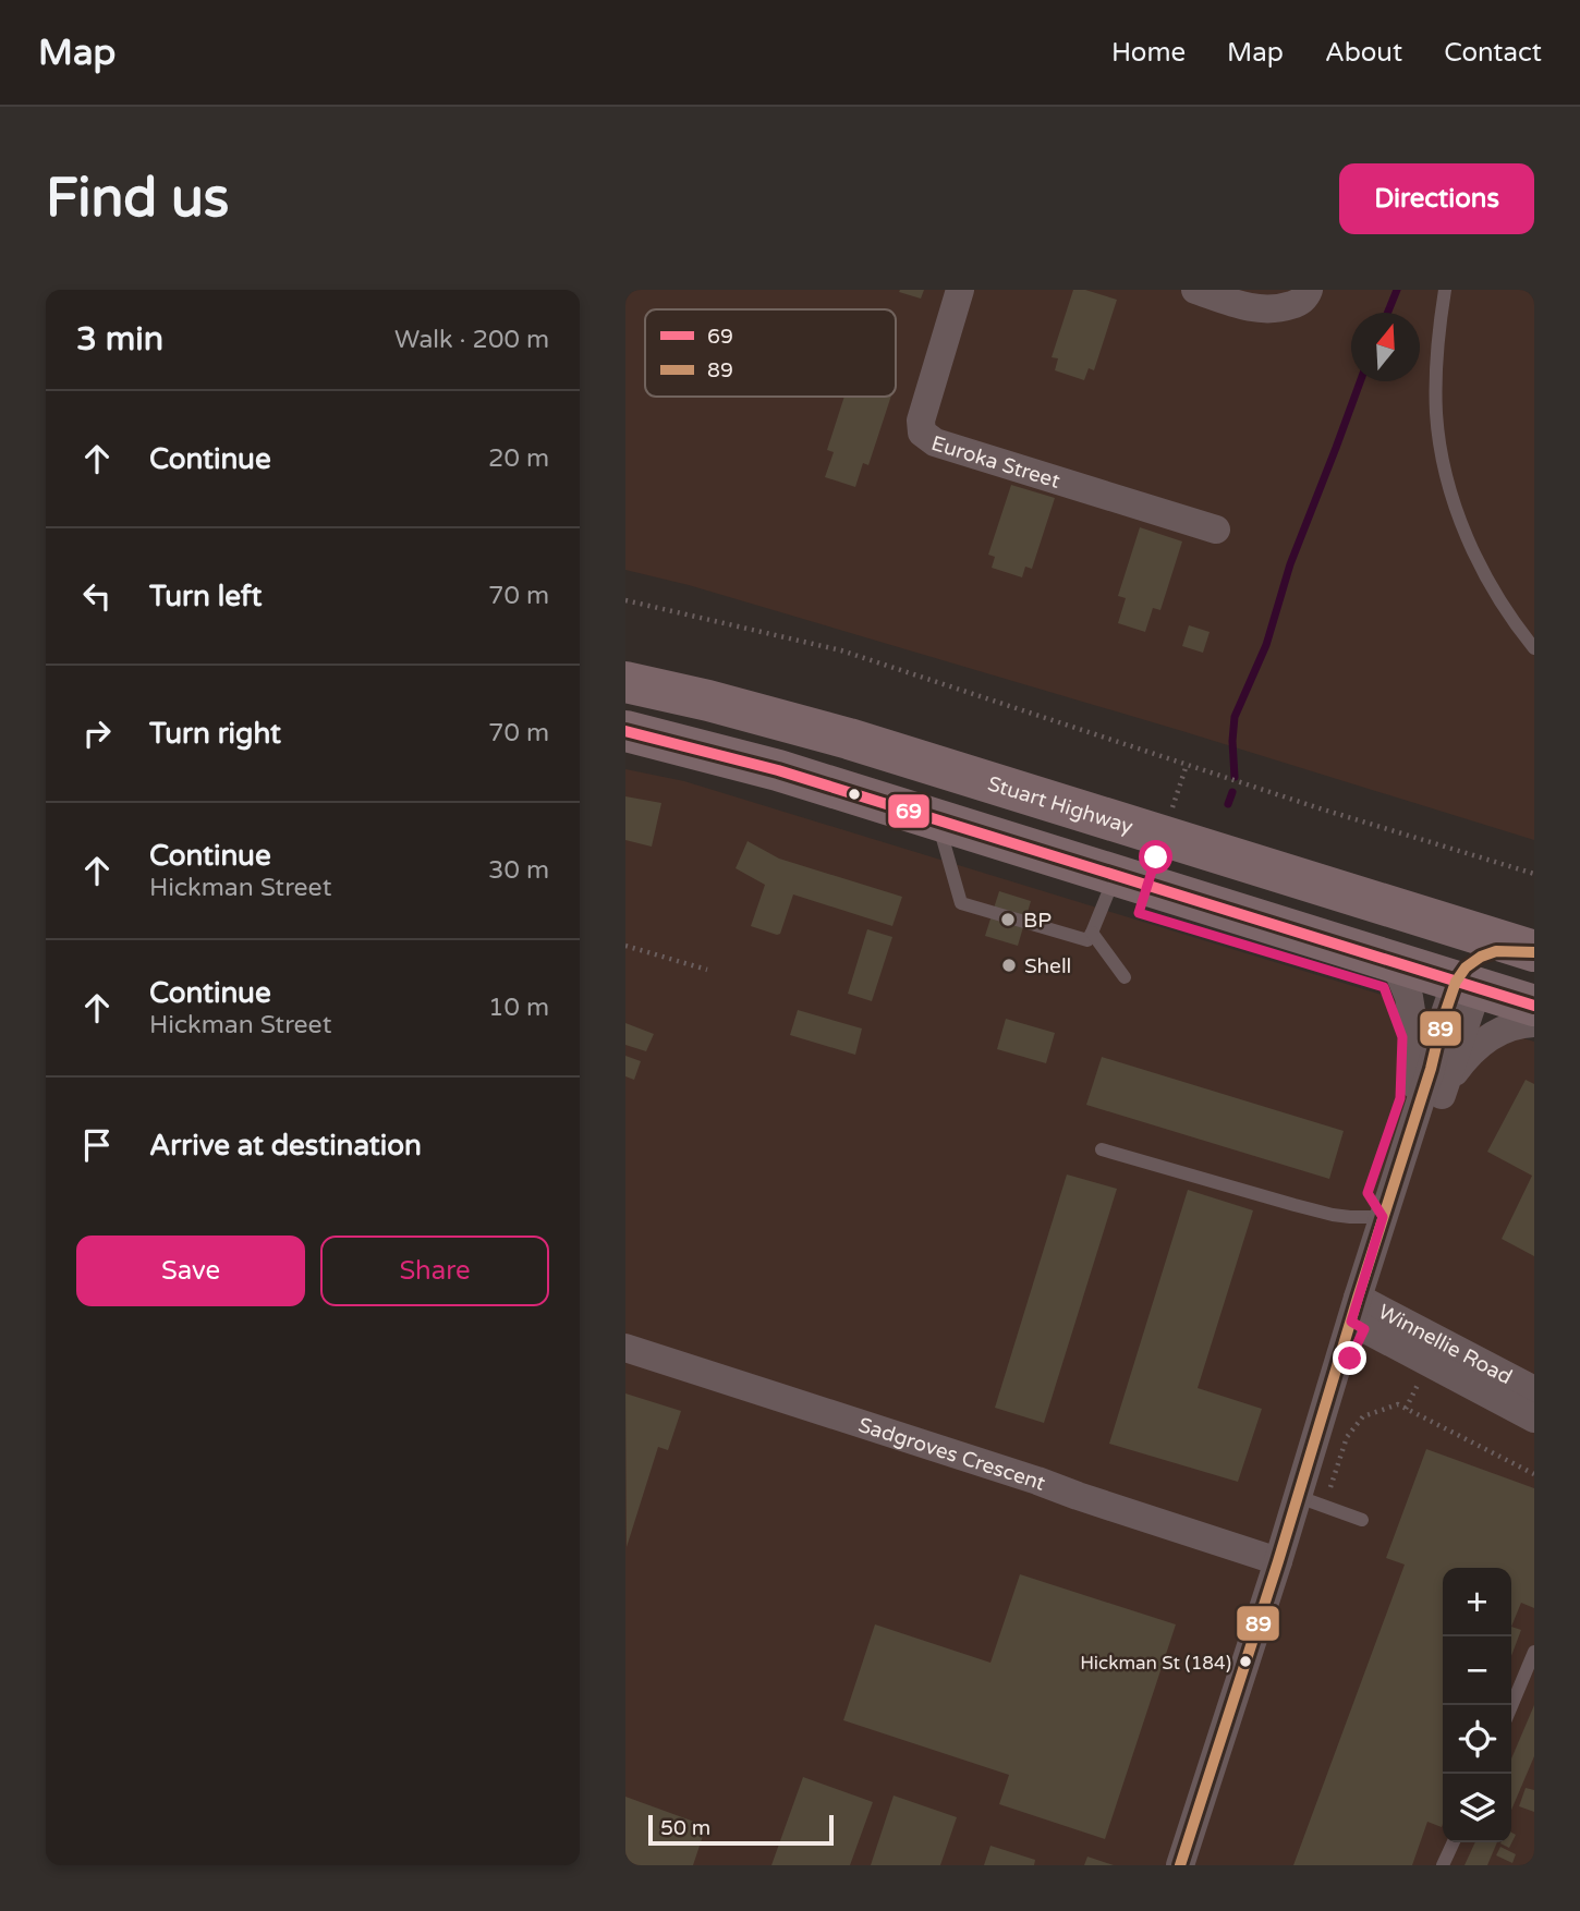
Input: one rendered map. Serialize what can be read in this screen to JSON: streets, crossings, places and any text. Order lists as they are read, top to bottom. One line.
{"streets":{"highway":["Stuart Highway"],"street":["Euroka Street","Winnellie Road","Sadgroves Crescent"]},"places":["BP","Shell","Hickman St (184)"],"lines":["transit line 69","transit line 89"],"legend":["69","89"],"scale_bar":"50 m","north":"top","page":{"header":"Map","nav":["Home","Map","About","Contact"],"buttons":["Directions",["Save","Share"]],"title":"Find us","heading":["3 min","Walk · 200 m"],"list":[["Continue","20 m"],["Turn left","70 m"],["Turn right","70 m"],["Continue","Hickman Street","30 m"],["Continue","Hickman Street","10 m"],"Arrive at destination"],"map_buttons":["+","−"],"scale":"50 m"}}
